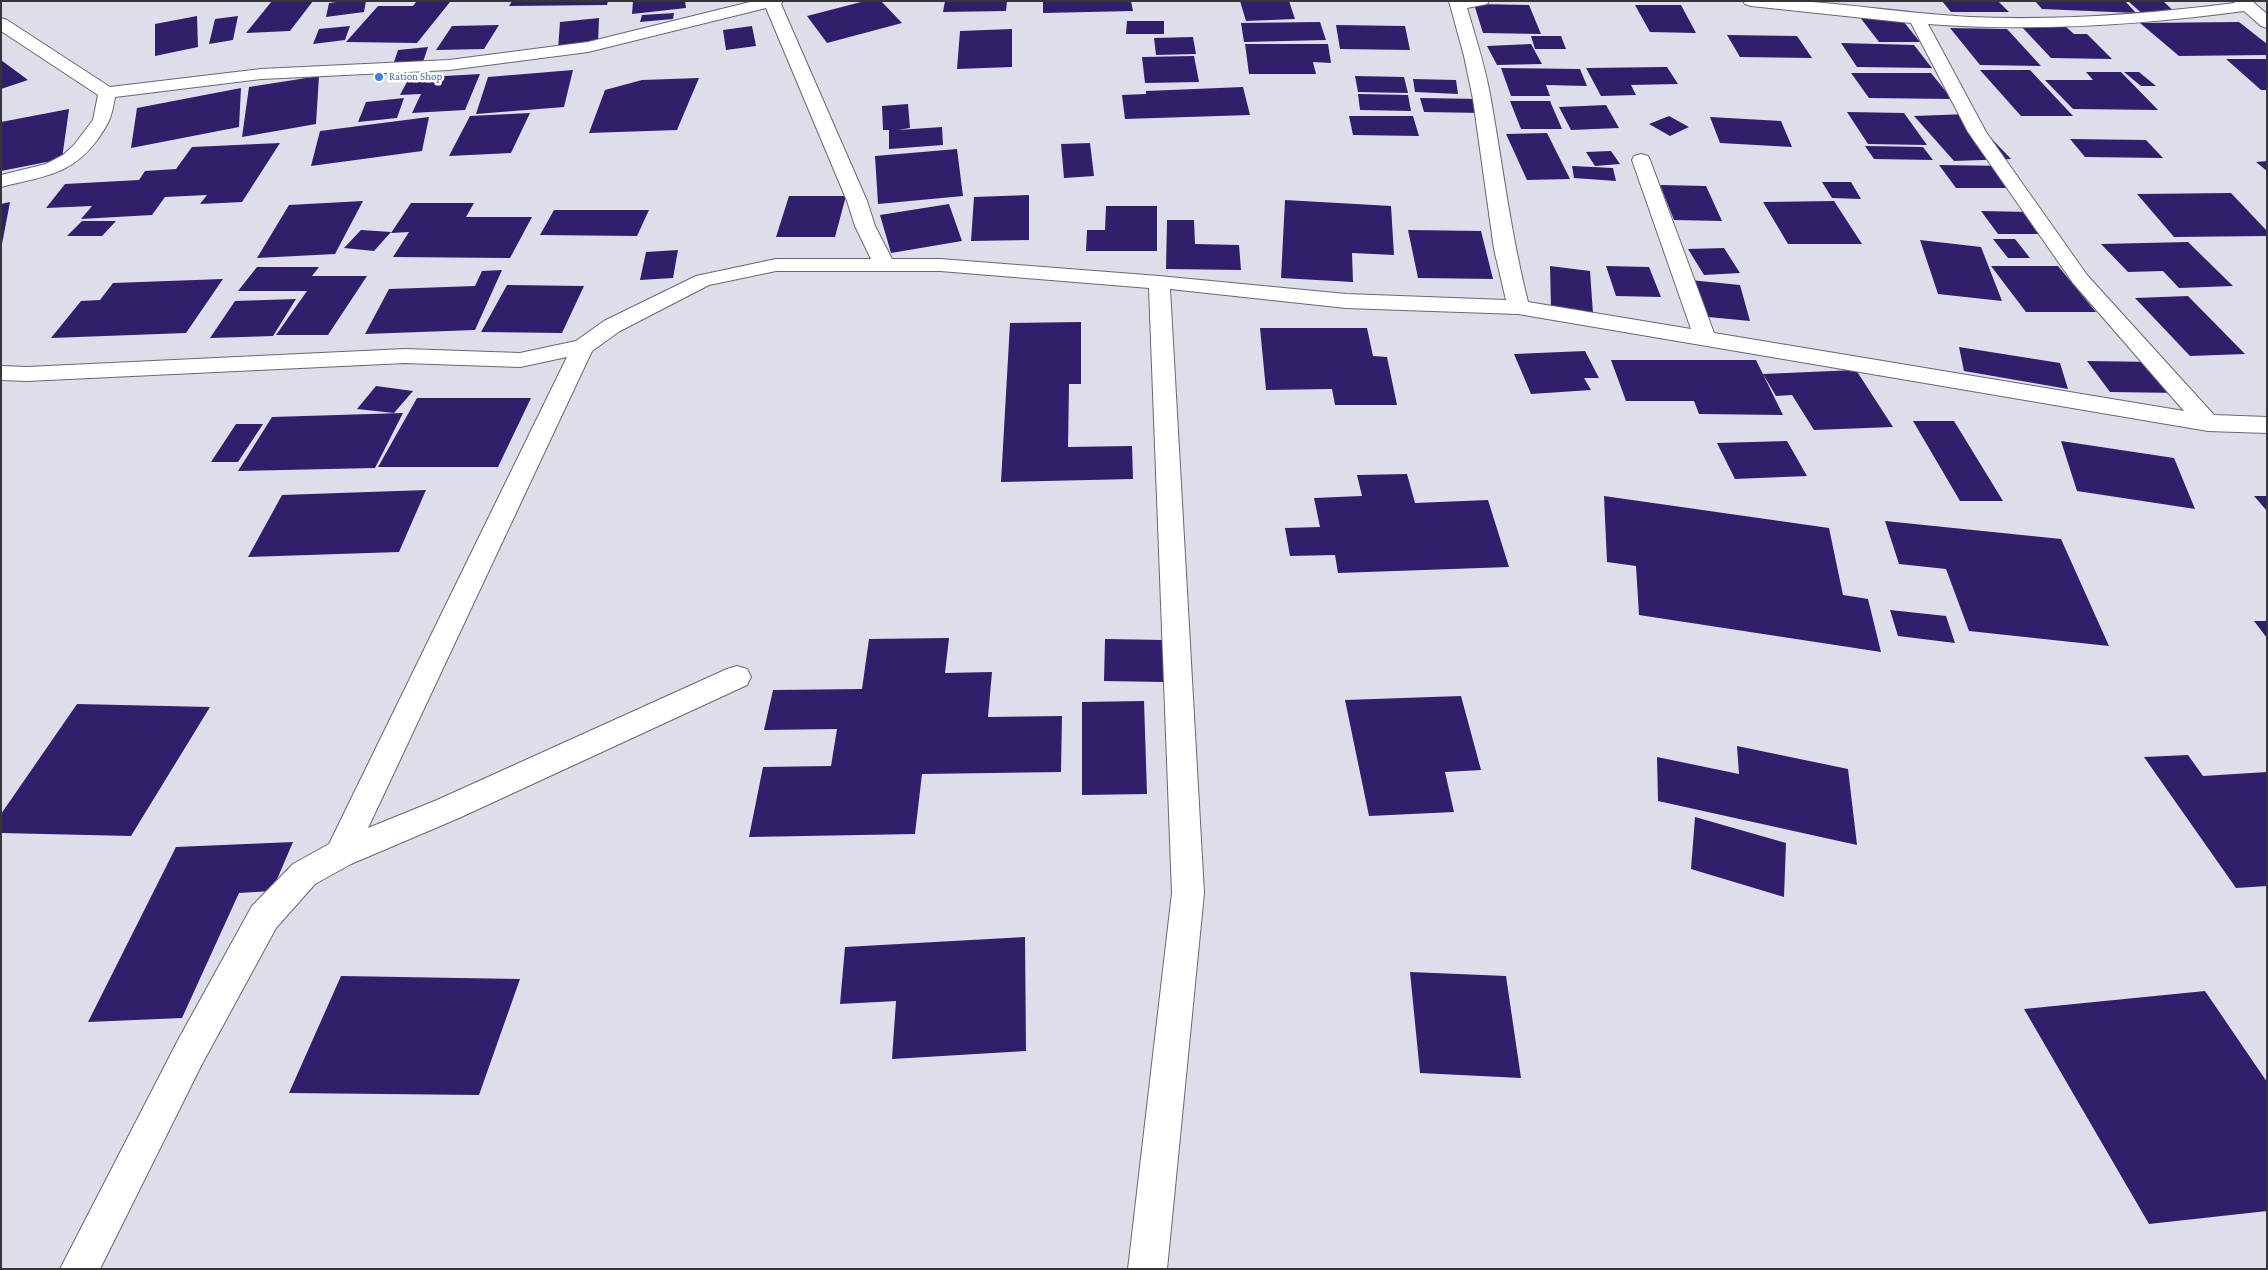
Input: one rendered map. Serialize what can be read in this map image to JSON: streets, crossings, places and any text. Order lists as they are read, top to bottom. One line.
{"places":["Ration Shop"]}
